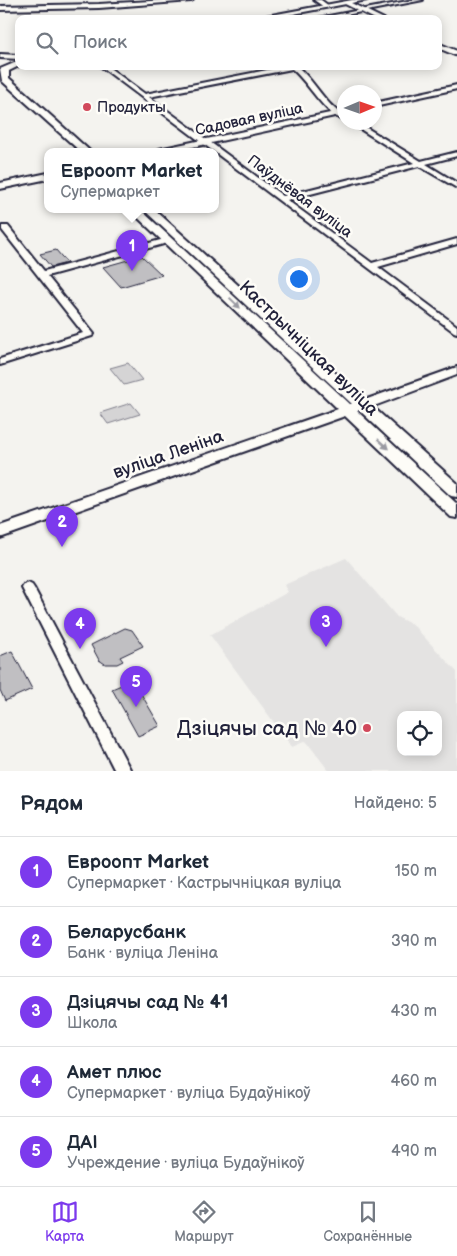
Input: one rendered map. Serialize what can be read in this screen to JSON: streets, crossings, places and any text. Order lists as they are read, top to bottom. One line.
{"streets":{"main road":["Кастрычніцкая вуліца","вуліца Леніна"],"street":["Садовая вуліца","Паўднёвая вуліца"]},"crossings":[["Садовая вуліца","Паўднёвая вуліца"],["Кастрычніцкая вуліца","вуліца Леніна"]],"places":["Продукты","Дзіцячы сад № 40"],"north":"right","page":{"search":"Поиск","popup":["Евроопт Market","Супермаркет"],"pins":["1","2","3","4","5"],"heading":["Рядом","Найдено: 5"],"list":[{"mark":"1","name":"Евроопт Market","note":"Супермаркет · Кастрычніцкая вуліца","value":"150 m"},{"mark":"2","name":"Беларусбанк","note":"Банк · вуліца Леніна","value":"390 m"},{"mark":"3","name":"Дзіцячы сад № 41","note":"Школа","value":"430 m"},{"mark":"4","name":"Амет плюс","note":"Супермаркет · вуліца Будаўнікоў","value":"460 m"},{"mark":"5","name":"ДАІ","note":"Учреждение · вуліца Будаўнікоў","value":"490 m"}],"nav":["Карта","Маршрут","Сохранённые"]}}
